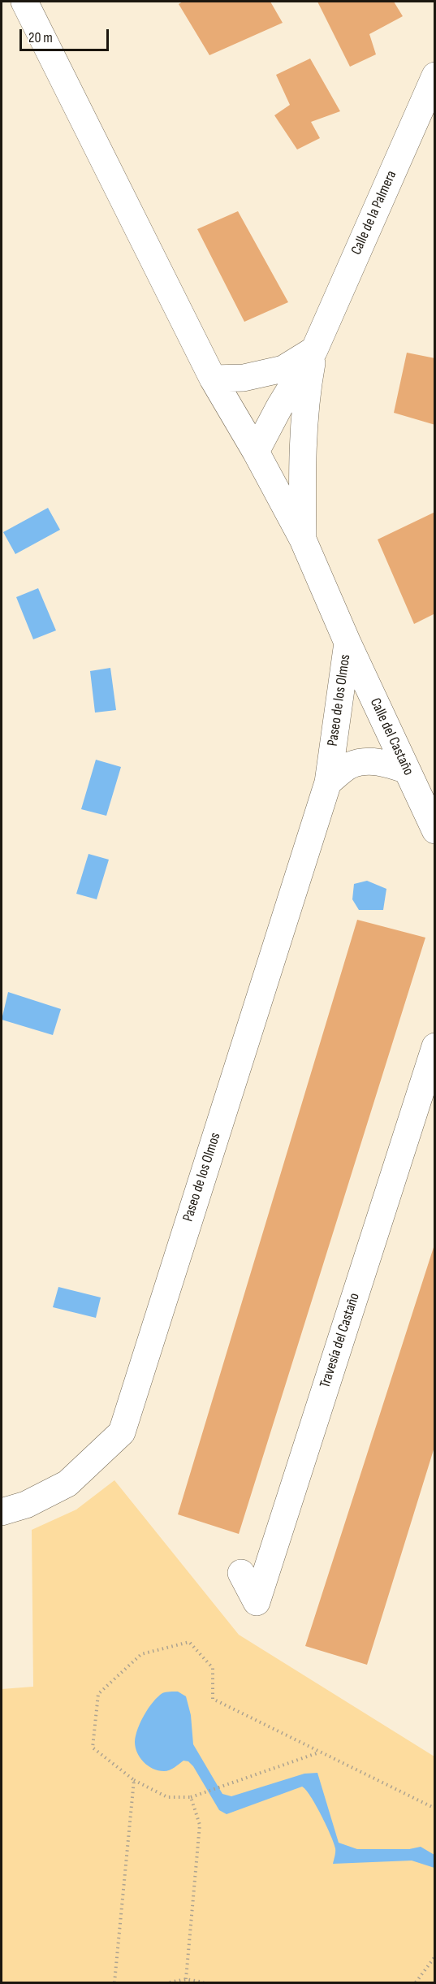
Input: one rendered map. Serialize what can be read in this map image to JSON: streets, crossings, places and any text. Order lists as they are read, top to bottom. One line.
{"streets":{"street":["Calle de la Palmera","Paseo de los Olmos","Calle del Castaño","Travesía del Castaño"]},"crossings":[["Calle de la Palmera","Paseo de los Olmos"],["Paseo de los Olmos","Calle del Castaño"]],"scale_bar":"20 m"}
